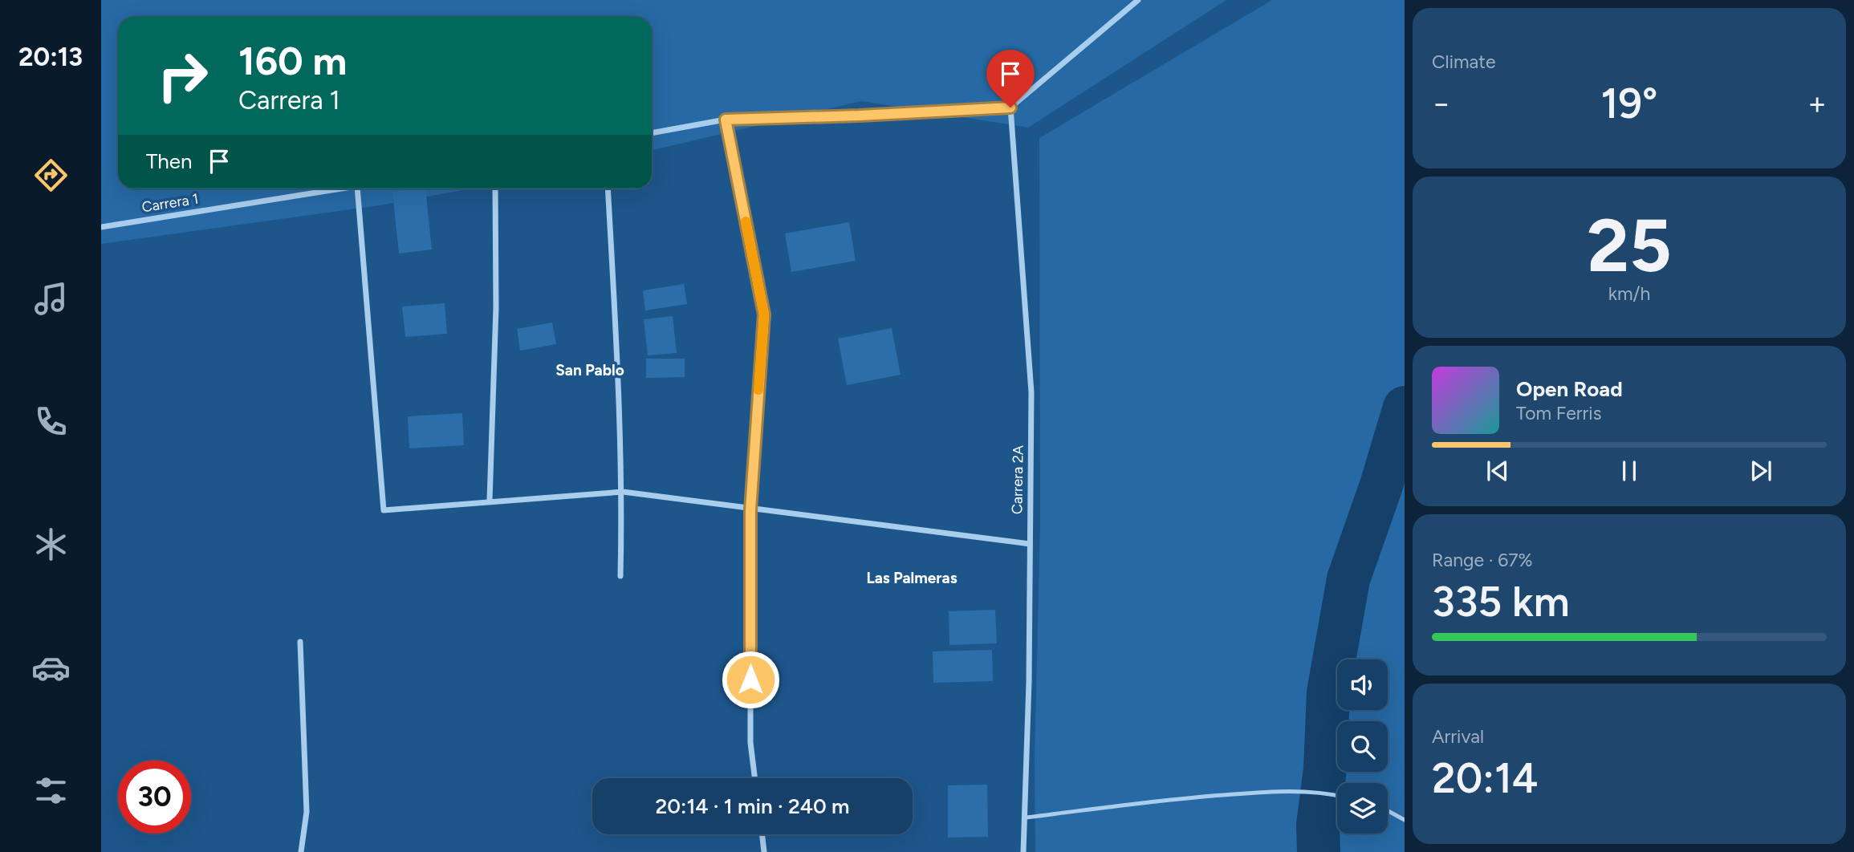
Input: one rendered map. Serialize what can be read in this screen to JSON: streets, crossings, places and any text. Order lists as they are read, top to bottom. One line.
{"streets":{"street":["Carrera 1","Carrera 2A"]},"districts":["San Pablo","Las Palmeras"],"page":{"tabs":"20:13","tile":["Climate",["25","km/h"],["Range · 67%","335 km"],["Arrival","20:14"]],"turn":["160 m","Carrera 1"],"heat":["−","19°","+"],"then":"Then","song":["Open Road","Tom Ferris"],"limit":"30","trip":"20:14 · 1 min · 240 m"}}
